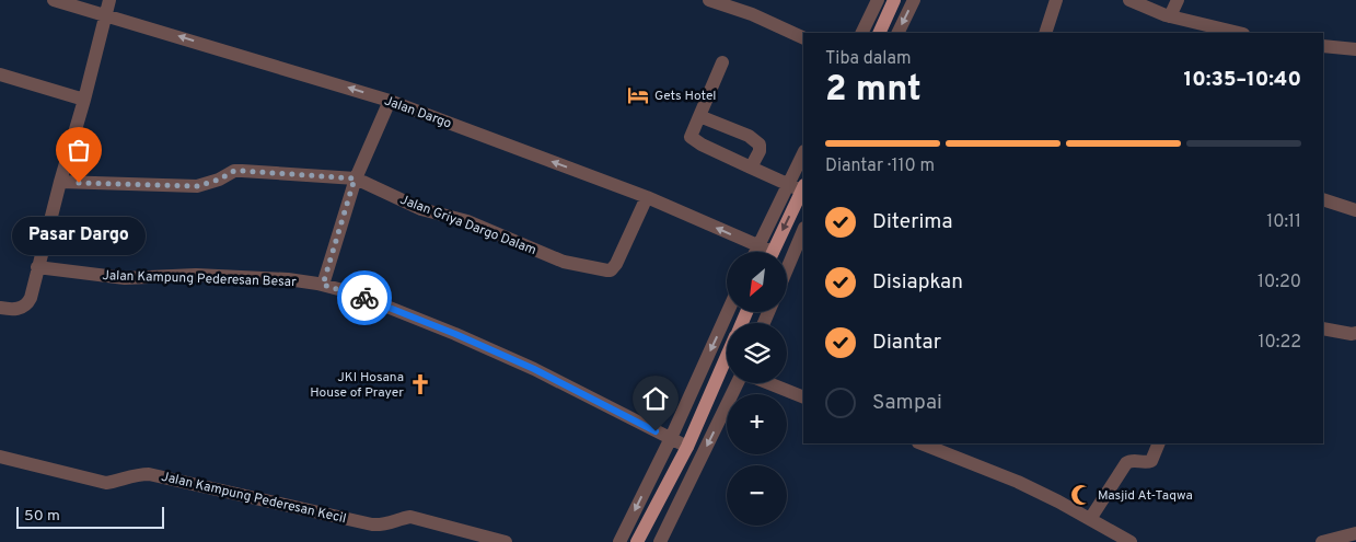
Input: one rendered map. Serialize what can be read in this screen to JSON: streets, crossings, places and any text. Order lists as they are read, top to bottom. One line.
{"streets":{"street":["Jalan Dargo","Jalan Griya Dargo Dalam","Jalan Kampung Pederesan Besar","Jalan Kampung Pederesan Kecil"]},"crossings":[["Jalan Dargo","Jalan Griya Dargo Dalam"]],"one_way":["Jalan Dargo"],"places":{"hotel":["Gets Hotel"],"other":["Pasar Dargo"],"church":["JKI Hosana House of Prayer"],"mosque":["Masjid At-Taqwa"]},"scale_bar":"50 m","north":"bottom left","page":{"heading":["2 mnt","Tiba dalam","10:35–10:40"],"bar":"Diantar · 110 m","list":[["Diterima","10:11"],["Disiapkan","10:20"],["Diantar","10:22"],"Sampai"],"bubble":"Pasar Dargo","map_buttons":["+","−"],"scale":"50 m"}}
